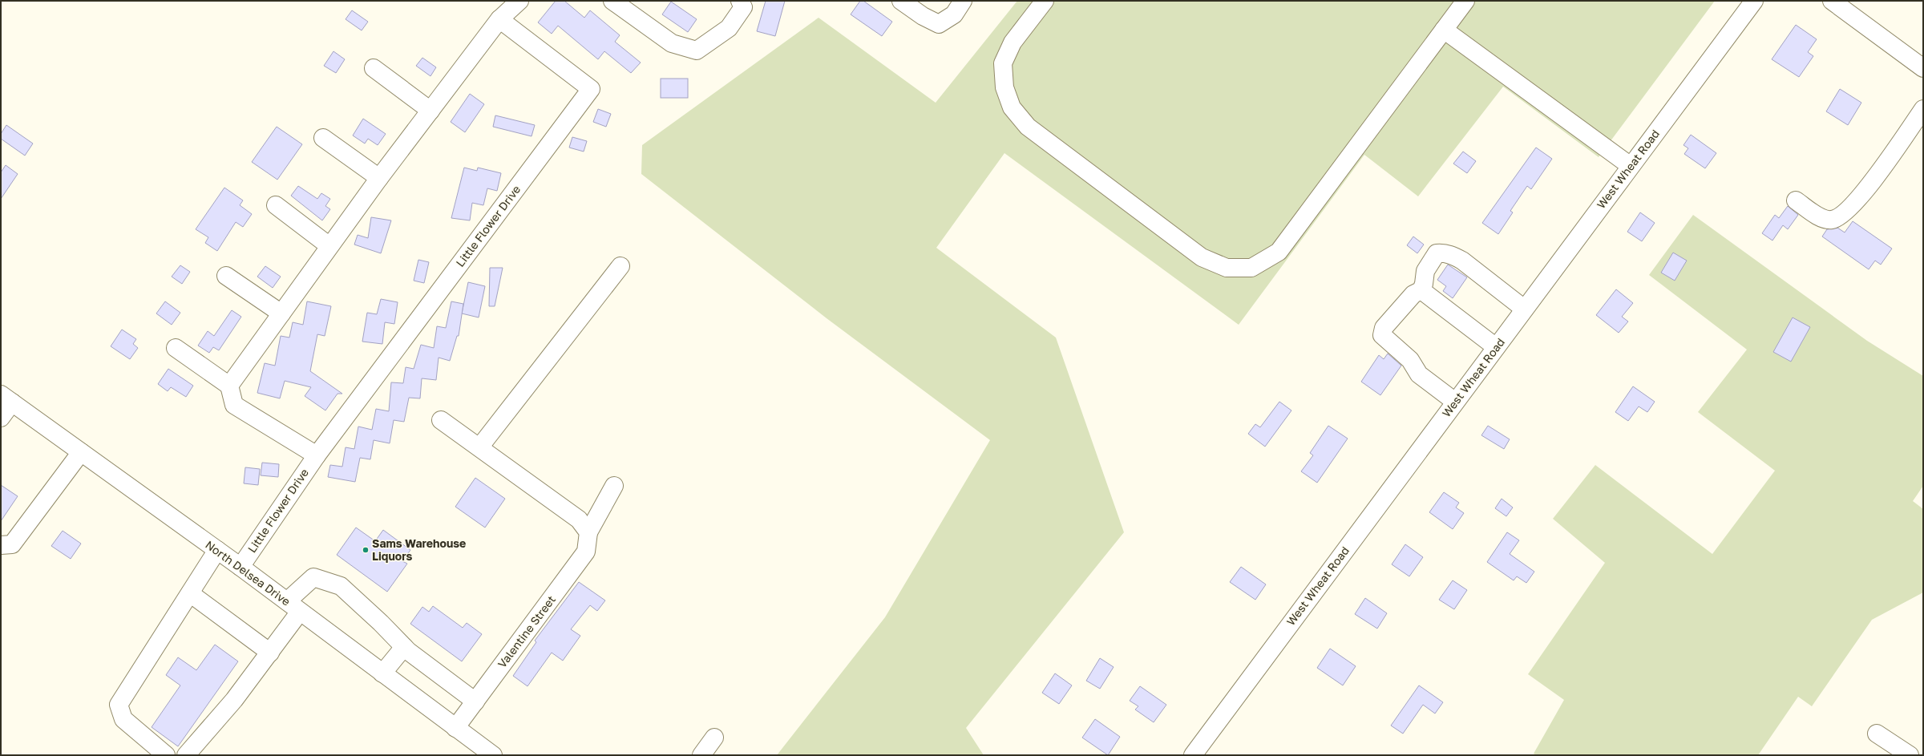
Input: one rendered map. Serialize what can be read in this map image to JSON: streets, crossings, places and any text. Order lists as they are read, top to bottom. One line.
{"streets":{"street":["West Wheat Road","Little Flower Drive","North Delsea Drive","Valentine Street"]},"crossings":[["Little Flower Drive","North Delsea Drive"],["North Delsea Drive","Valentine Street"]],"places":["Sams Warehouse Liquors"]}
